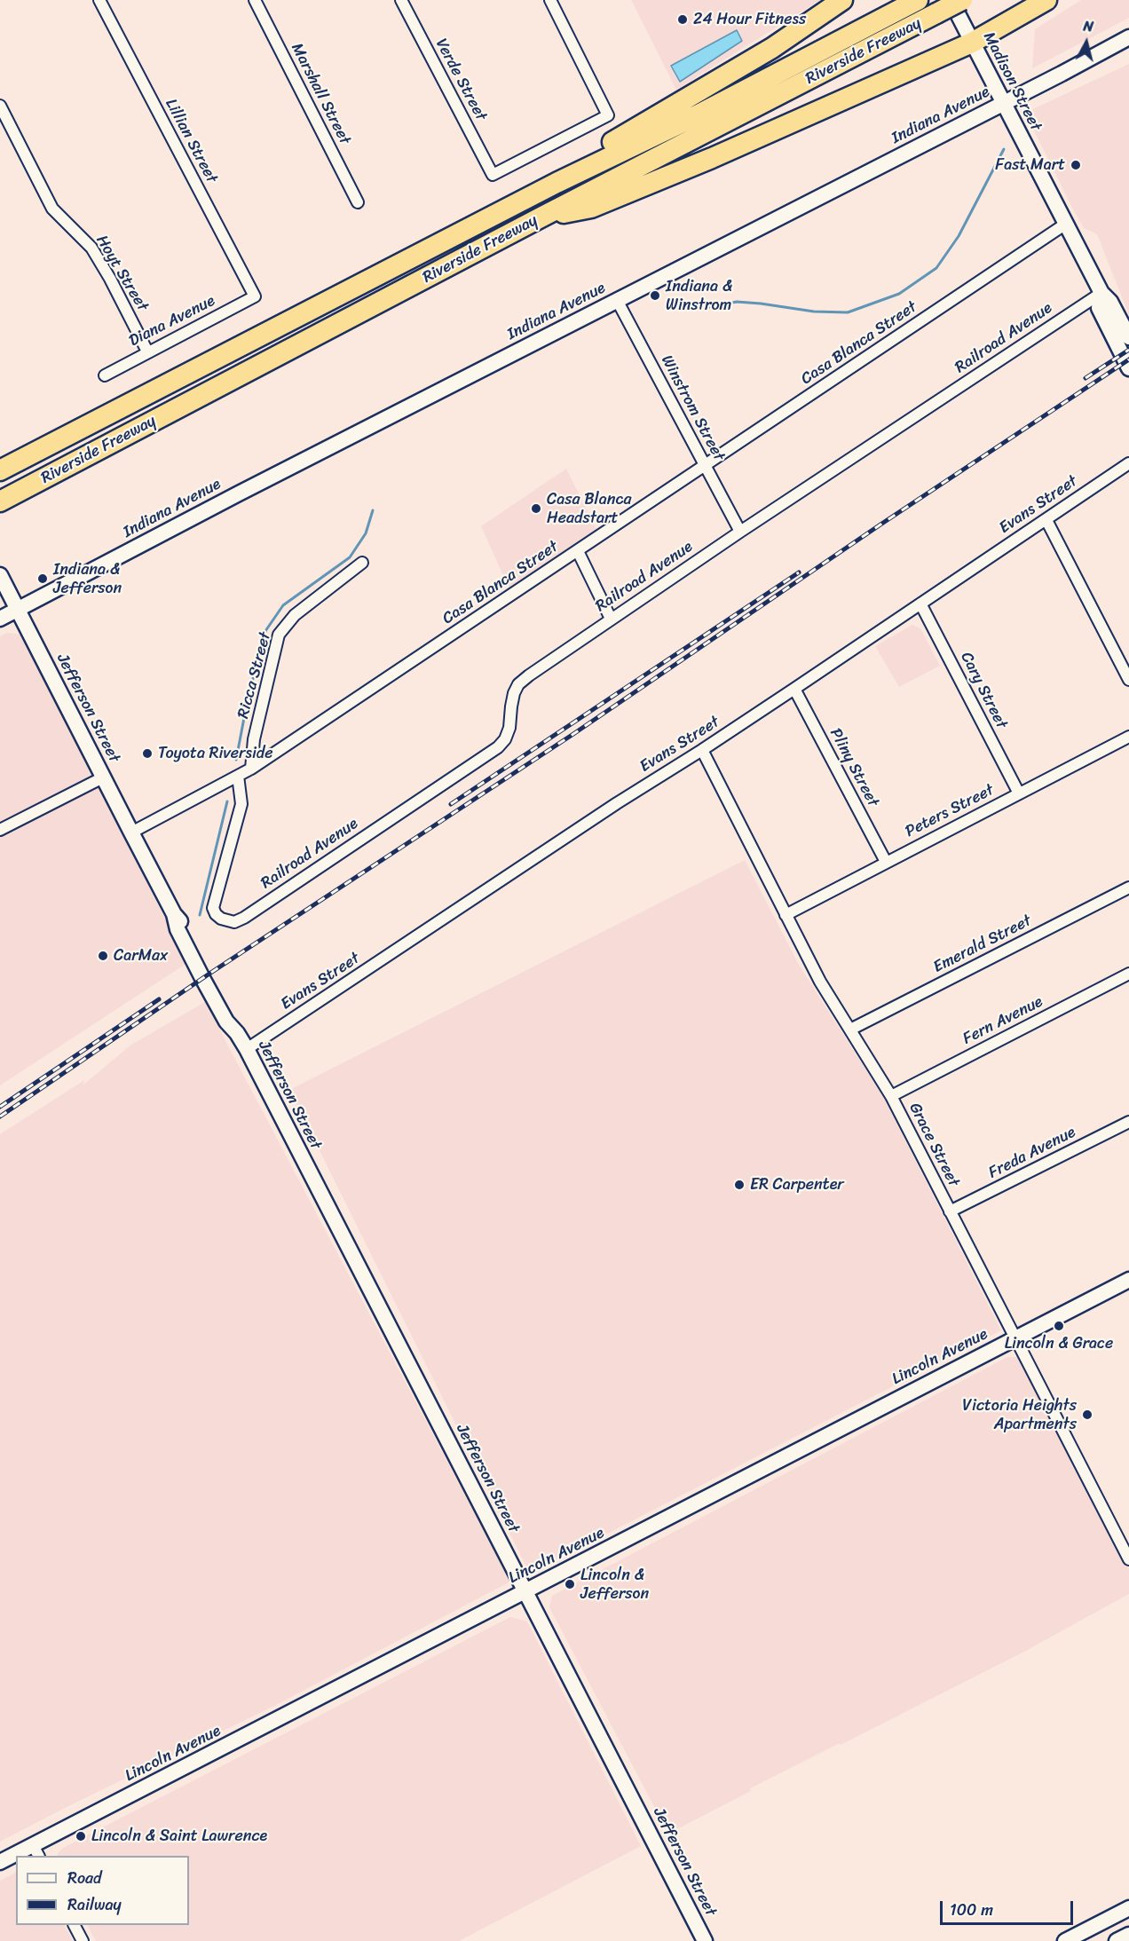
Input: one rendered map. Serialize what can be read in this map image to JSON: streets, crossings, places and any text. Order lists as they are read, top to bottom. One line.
{"streets":{"highway":["Riverside Freeway"],"street":["Verde Street","Madison Street","Marshall Street","Indiana Avenue","Lillian Street","Hoyt Street","Diana Avenue","Railroad Avenue","Casa Blanca Street","Winstrom Street","Evans Street","Ricca Street","Cary Street","Jefferson Street","Pliny Street","Peters Street","Emerald Street","Fern Avenue","Grace Street","Freda Avenue","Lincoln Avenue"]},"crossings":[["Riverside Freeway","Madison Street"],["Madison Street","Indiana Avenue"],["Madison Street","Railroad Avenue"],["Madison Street","Casa Blanca Street"],["Indiana Avenue","Winstrom Street"],["Indiana Avenue","Jefferson Street"],["Lillian Street","Diana Avenue"],["Hoyt Street","Diana Avenue"],["Railroad Avenue","Casa Blanca Street"],["Railroad Avenue","Winstrom Street"],["Casa Blanca Street","Winstrom Street"],["Casa Blanca Street","Ricca Street"],["Casa Blanca Street","Jefferson Street"],["Evans Street","Cary Street"],["Evans Street","Jefferson Street"],["Evans Street","Pliny Street"],["Evans Street","Grace Street"],["Cary Street","Peters Street"],["Jefferson Street","Lincoln Avenue"],["Pliny Street","Peters Street"],["Peters Street","Grace Street"],["Emerald Street","Grace Street"],["Fern Avenue","Grace Street"],["Grace Street","Freda Avenue"],["Grace Street","Lincoln Avenue"]],"places":["24 Hour Fitness","Fast Mart","Indiana & Winstrom","Casa Blanca Headstart","Indiana & Jefferson","Toyota Riverside","CarMax","ER Carpenter","Lincoln & Grace","Victoria Heights Apartments","Lincoln & Jefferson","Lincoln & Saint Lawrence"],"legend":["Road","Railway"],"scale_bar":"100 m","north":"top"}
